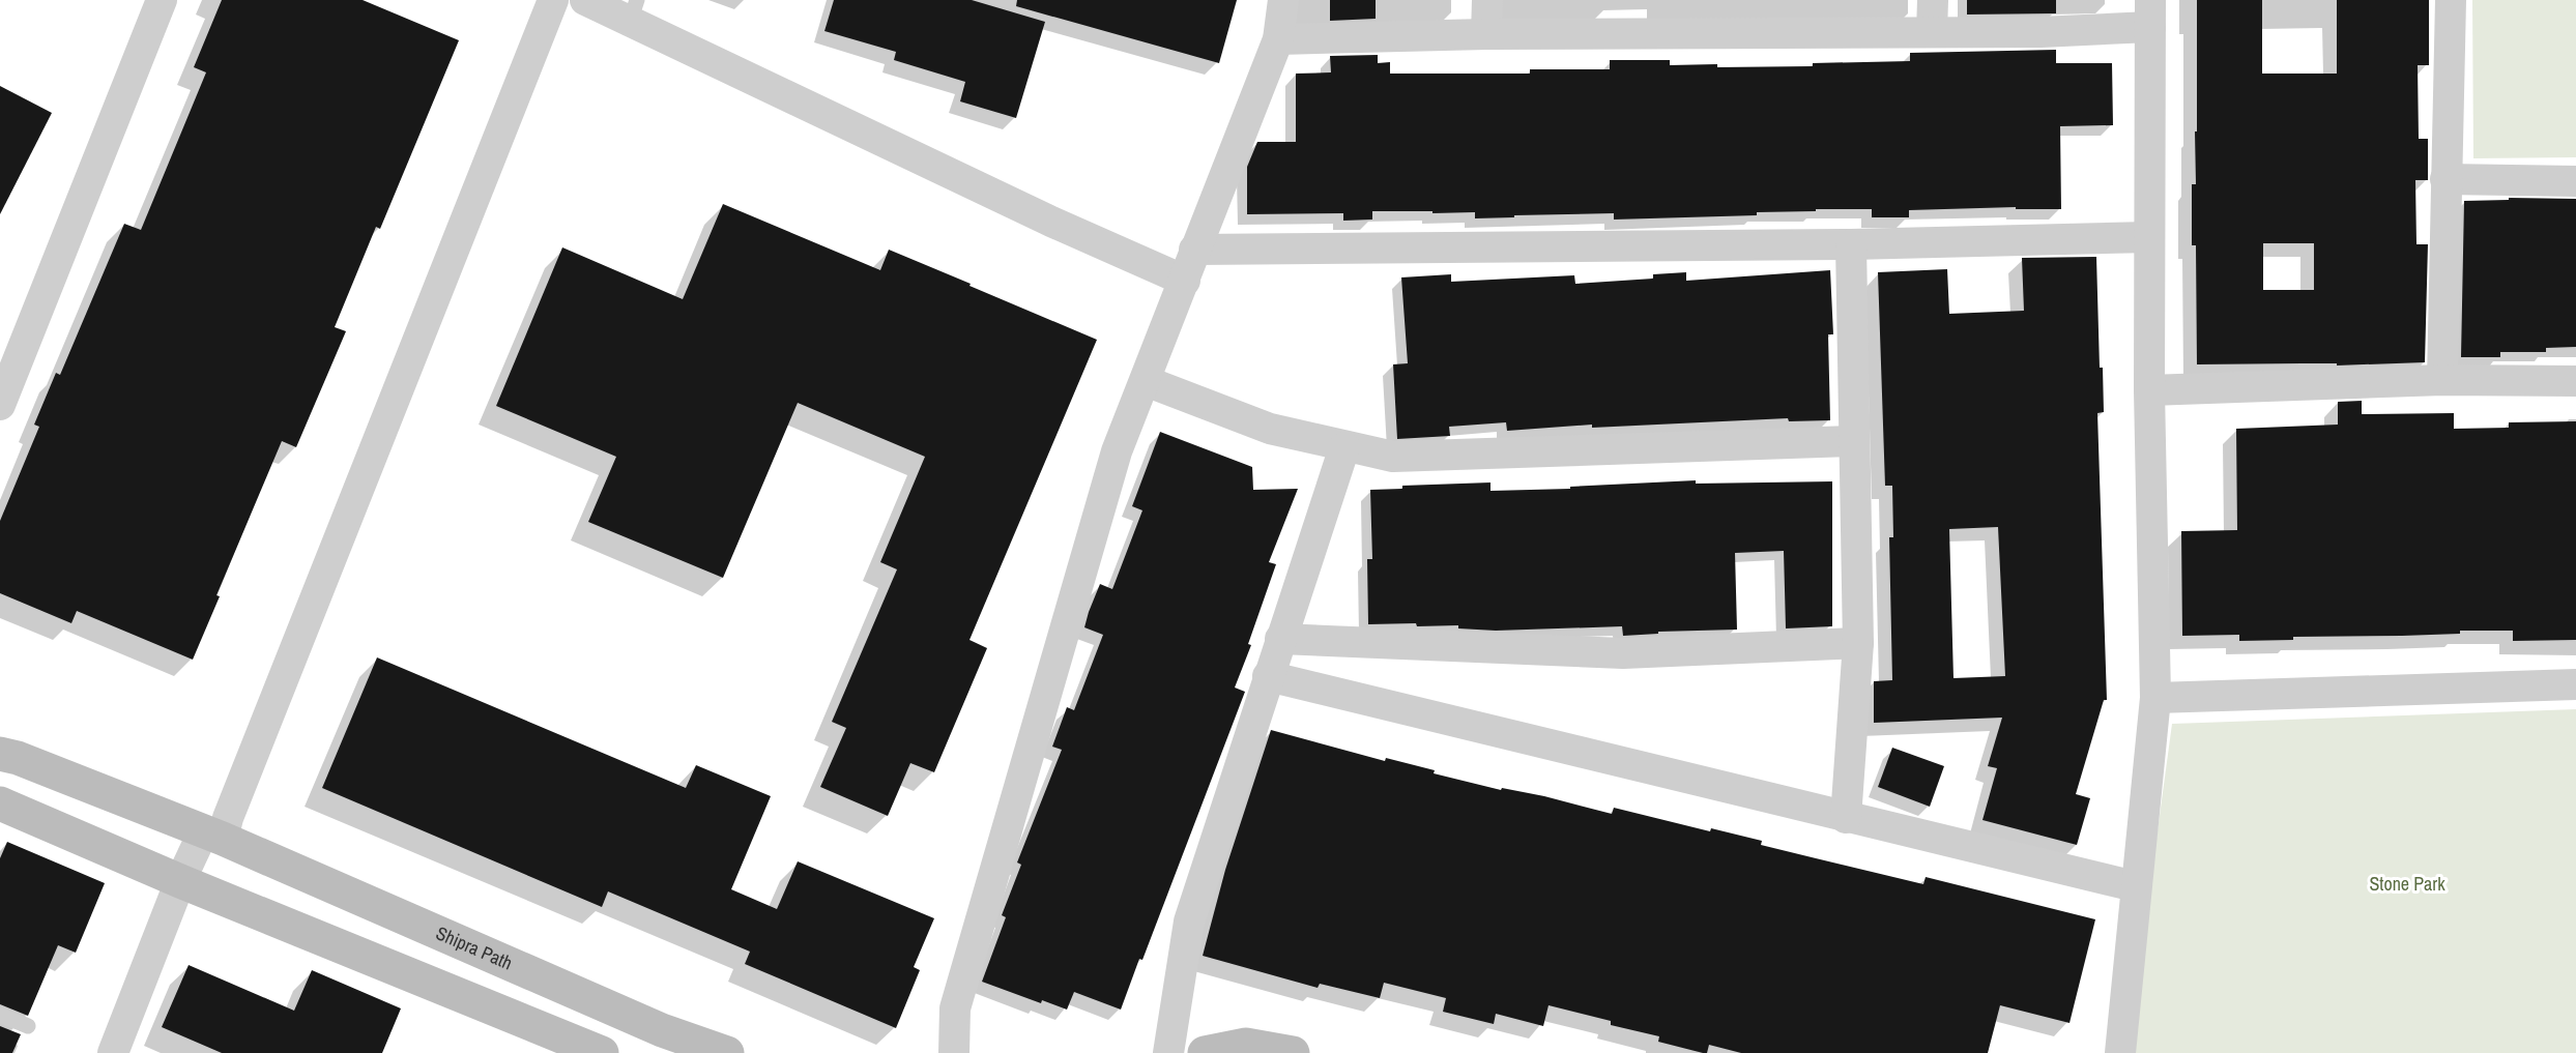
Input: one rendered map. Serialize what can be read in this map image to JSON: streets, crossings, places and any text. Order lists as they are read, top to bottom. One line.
{"streets":{"street":["Shipra Path"]},"parks":["Stone Park"]}
